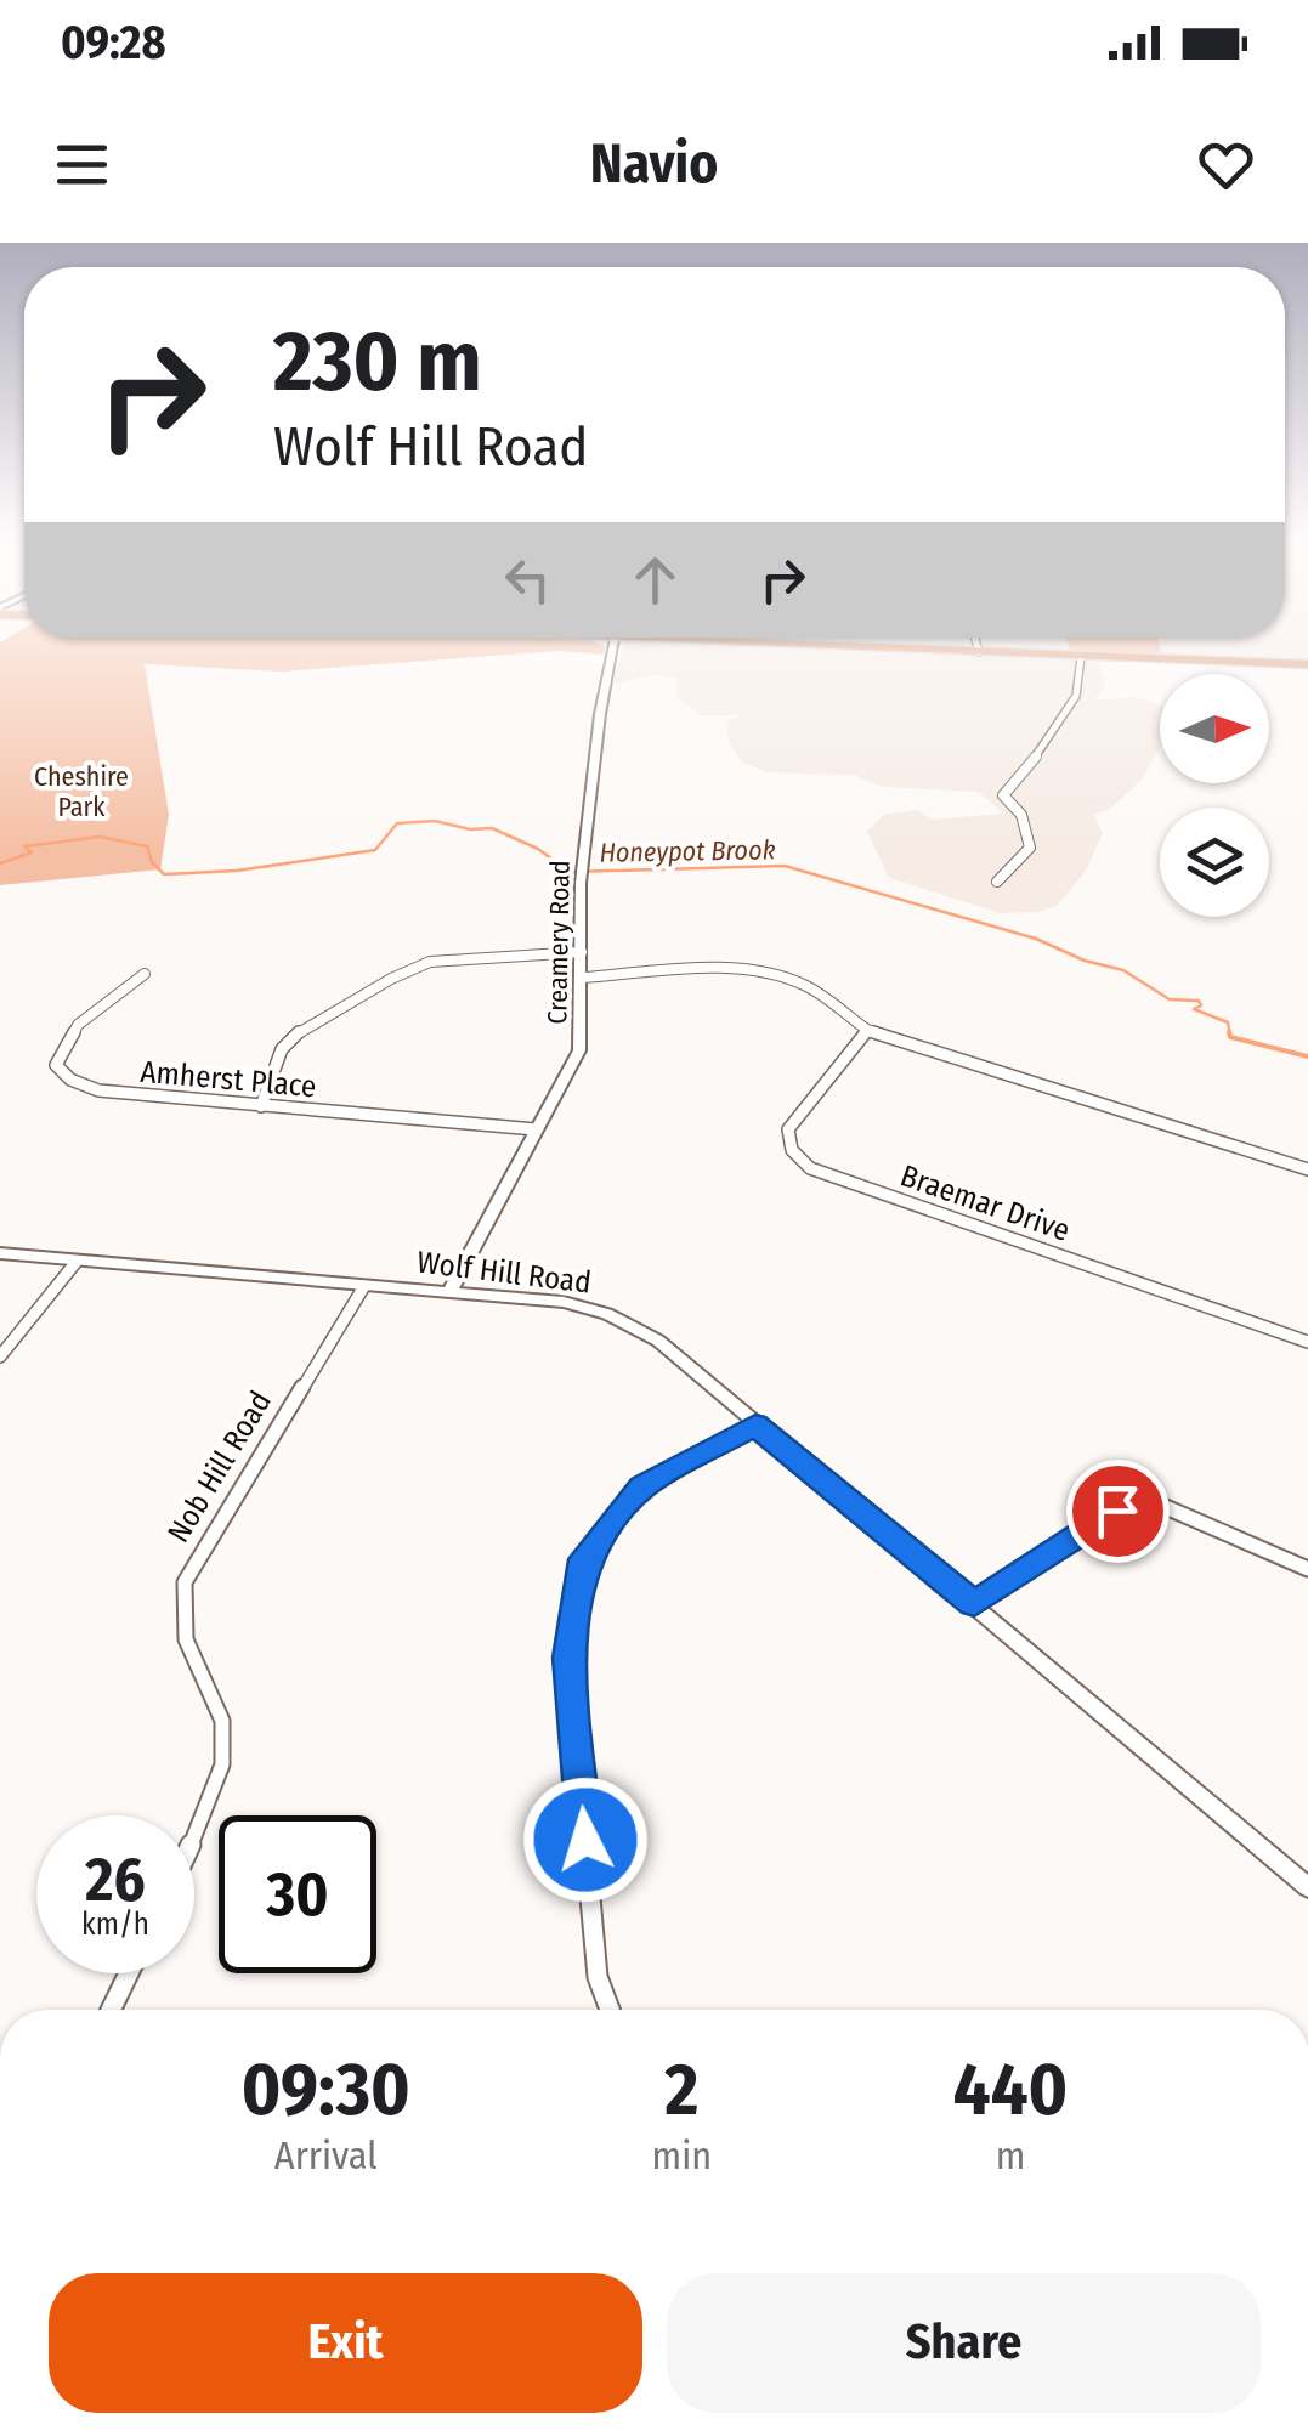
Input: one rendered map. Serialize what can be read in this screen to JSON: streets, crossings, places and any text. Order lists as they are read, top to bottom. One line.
{"streets":{"street":["Creamery Road","Amherst Place","Braemar Drive","Wolf Hill Road","Nob Hill Road"]},"crossings":[["Creamery Road","Amherst Place"],["Creamery Road","Wolf Hill Road"],["Wolf Hill Road","Nob Hill Road"]],"water":["Honeypot Brook"],"parks":["Cheshire Park"],"north":"right","page":{"status":"09:28","header":"Navio","turn":["230 m","Wolf Hill Road"],"speed":"26 km/h","limit":"30","eta":["09:30","Arrival","2","min","440","m"],"buttons":["Exit","Share"]}}
